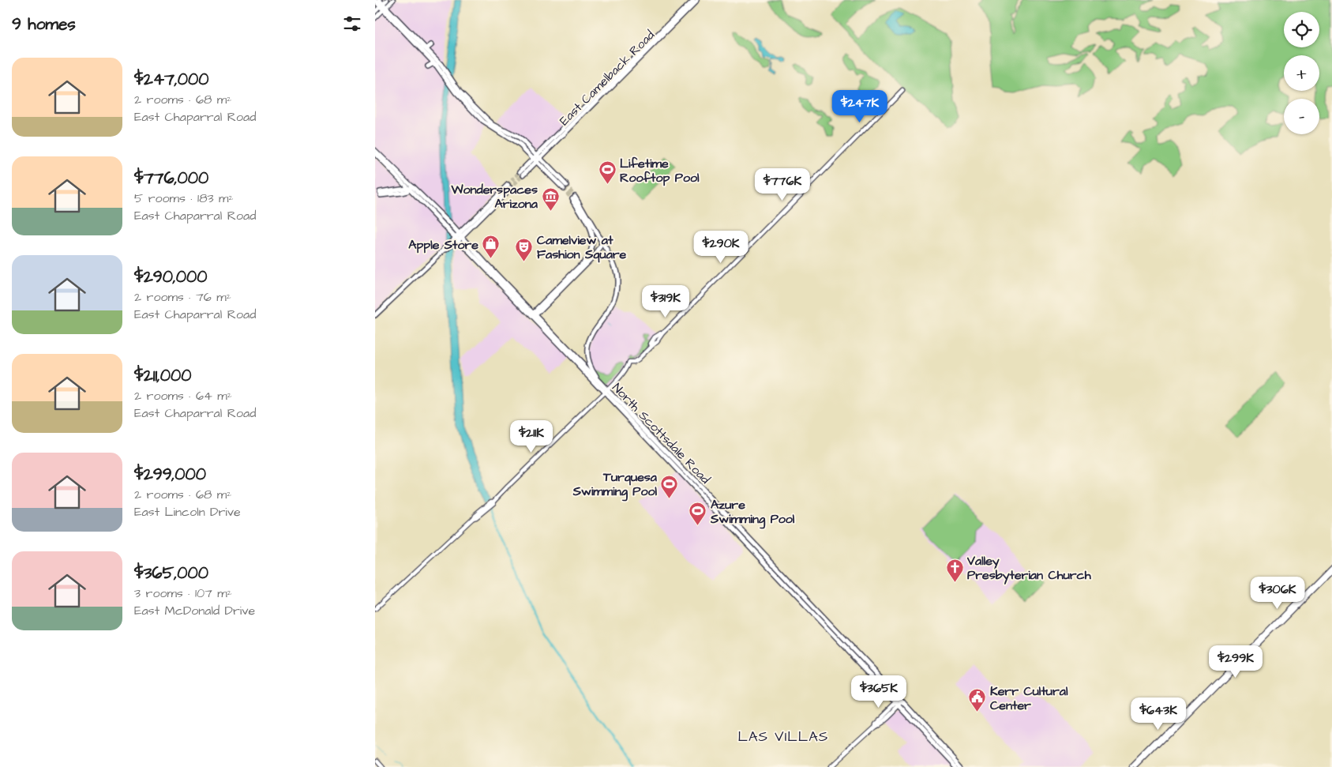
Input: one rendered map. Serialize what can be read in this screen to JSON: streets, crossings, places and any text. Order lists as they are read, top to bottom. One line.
{"streets":{"main road":["East Camelback Road","North Scottsdale Road"]},"districts":["LAS VILLAS"],"places":{"sports":["Lifetime Rooftop Pool","Turquesa Swimming Pool","Azure Swimming Pool"],"museum":["Wonderspaces Arizona"],"shop":["Apple Store"],"theatre":["Camelview at Fashion Square"],"church":["Valley Presbyterian Church"],"public building":["Kerr Cultural Center"]},"page":{"heading":"9 homes","map_buttons":["+","−"],"list":[{"name":"$247,000","note":"2 rooms · 68 m² · East Chaparral Road"},{"name":"$776,000","note":"5 rooms · 183 m² · East Chaparral Road"},{"name":"$290,000","note":"2 rooms · 76 m² · East Chaparral Road"},{"name":"$211,000","note":"2 rooms · 64 m² · East Chaparral Road"},{"name":"$299,000","note":"2 rooms · 68 m² · East Lincoln Drive"},{"name":"$365,000","note":"3 rooms · 107 m² · East McDonald Drive"}],"price":["$247K","$776K","$290K","$319K","$211K","$306K","$299K","$365K","$643K"]}}
